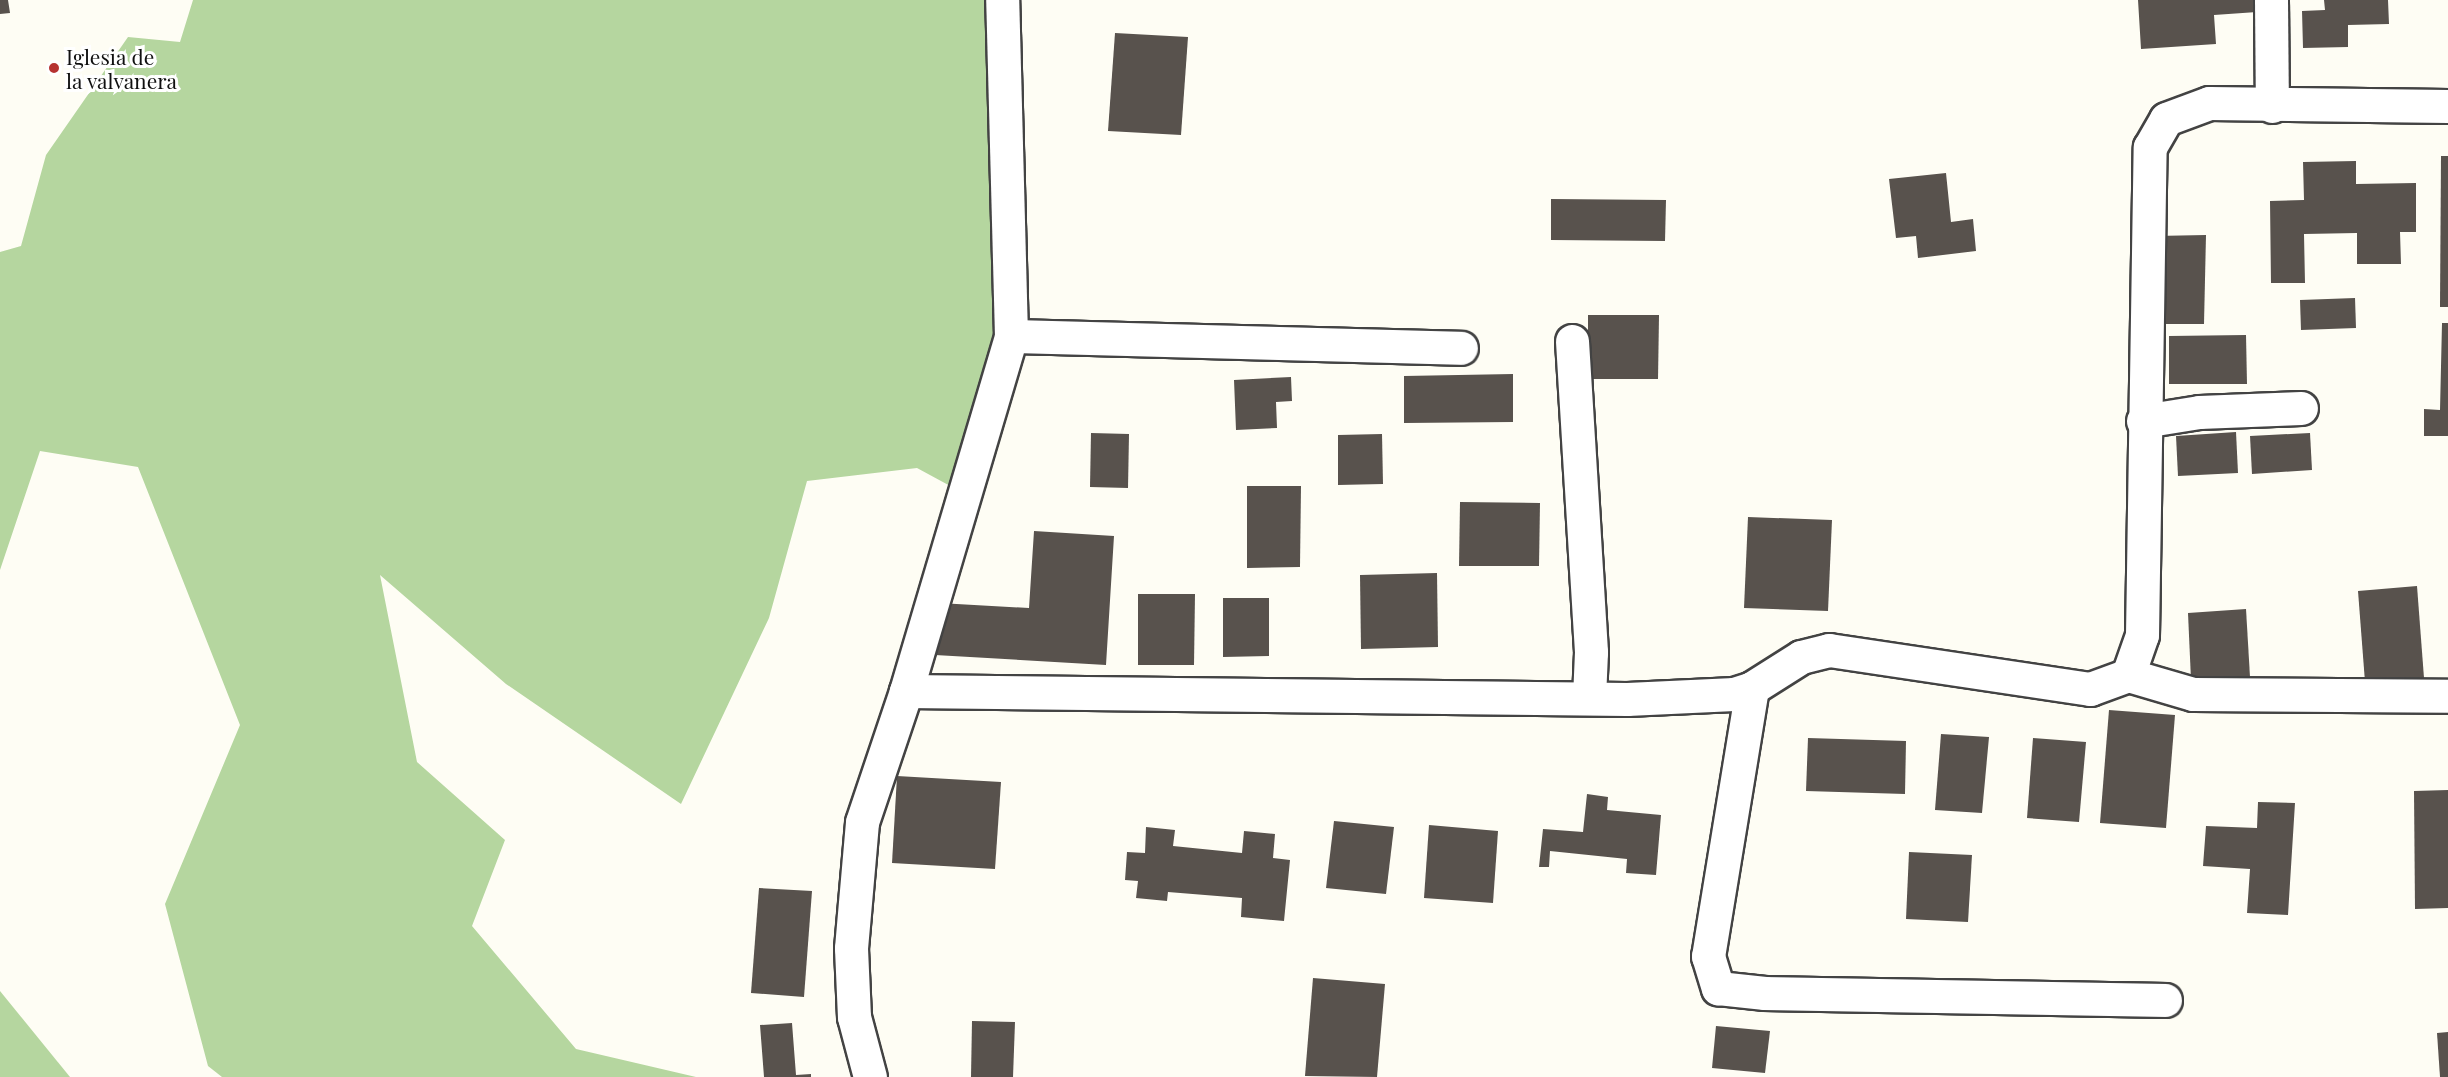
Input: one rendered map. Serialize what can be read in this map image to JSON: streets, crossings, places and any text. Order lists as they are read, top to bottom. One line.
{"places":["Iglesia de la valvanera"]}
